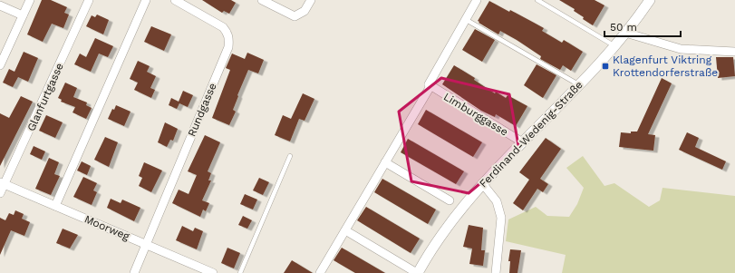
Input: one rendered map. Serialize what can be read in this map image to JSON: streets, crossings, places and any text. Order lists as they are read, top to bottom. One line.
{"streets":{"street":["Glanfurtgasse","Rundgasse","Limburggasse","Ferdinand-Wedenig-Straße","Moorweg"]},"crossings":[["Glanfurtgasse","Moorweg"],["Rundgasse","Moorweg"],["Limburggasse","Ferdinand-Wedenig-Straße"]],"places":{"transit":["Klagenfurt Viktring Krottendorferstraße"]},"scale_bar":"50 m"}
